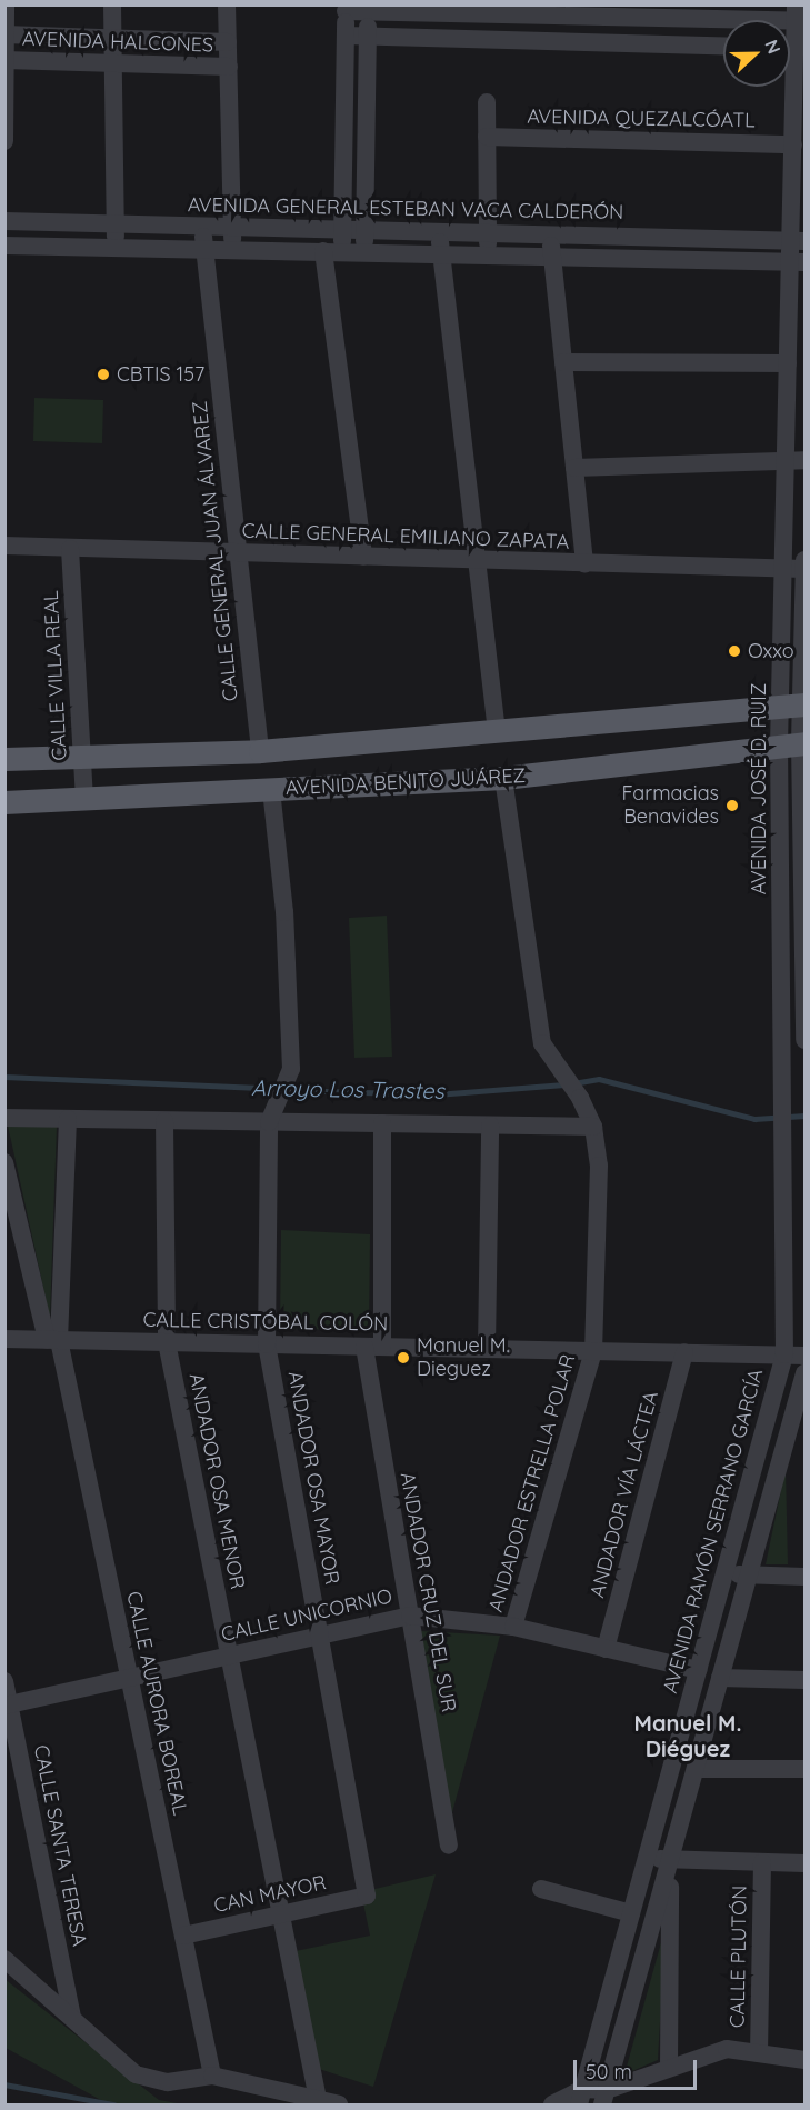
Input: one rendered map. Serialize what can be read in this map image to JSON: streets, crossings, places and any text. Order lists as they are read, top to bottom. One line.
{"streets":{"main road":["AVENIDA BENITO JUÁREZ"],"street":["AVENIDA HALCONES","AVENIDA QUEZALCÓATL","AVENIDA GENERAL ESTEBAN VACA CALDERÓN","CALLE GENERAL EMILIANO ZAPATA","CALLE GENERAL JUAN ÁLVAREZ","CALLE VILLA REAL","AVENIDA JOSÉ D. RUIZ","CALLE CRISTÓBAL COLÓN","ANDADOR OSA MAYOR","ANDADOR OSA MENOR","ANDADOR ESTRELLA POLAR","ANDADOR VÍA LÁCTEA","AVENIDA RAMÓN SERRANO GARCÍA","ANDADOR CRUZ DEL SUR","CALLE UNICORNIO","CALLE AURORA BOREAL","CALLE SANTA TERESA","CAN MAYOR","CALLE PLUTÓN"]},"crossings":[["AVENIDA QUEZALCÓATL","AVENIDA JOSÉ D. RUIZ"],["AVENIDA GENERAL ESTEBAN VACA CALDERÓN","CALLE GENERAL JUAN ÁLVAREZ"],["AVENIDA GENERAL ESTEBAN VACA CALDERÓN","AVENIDA JOSÉ D. RUIZ"],["CALLE GENERAL EMILIANO ZAPATA","CALLE GENERAL JUAN ÁLVAREZ"],["CALLE GENERAL EMILIANO ZAPATA","CALLE VILLA REAL"],["CALLE GENERAL EMILIANO ZAPATA","AVENIDA JOSÉ D. RUIZ"],["CALLE GENERAL JUAN ÁLVAREZ","AVENIDA BENITO JUÁREZ"],["CALLE VILLA REAL","AVENIDA BENITO JUÁREZ"],["AVENIDA BENITO JUÁREZ","AVENIDA JOSÉ D. RUIZ"],["AVENIDA BENITO JUÁREZ","ANDADOR ESTRELLA POLAR"],["AVENIDA JOSÉ D. RUIZ","CALLE CRISTÓBAL COLÓN"],["AVENIDA JOSÉ D. RUIZ","AVENIDA RAMÓN SERRANO GARCÍA"],["CALLE CRISTÓBAL COLÓN","ANDADOR OSA MAYOR"],["CALLE CRISTÓBAL COLÓN","ANDADOR OSA MENOR"],["CALLE CRISTÓBAL COLÓN","ANDADOR ESTRELLA POLAR"],["CALLE CRISTÓBAL COLÓN","ANDADOR VÍA LÁCTEA"],["CALLE CRISTÓBAL COLÓN","AVENIDA RAMÓN SERRANO GARCÍA"],["CALLE CRISTÓBAL COLÓN","ANDADOR CRUZ DEL SUR"],["CALLE CRISTÓBAL COLÓN","CALLE AURORA BOREAL"],["ANDADOR OSA MAYOR","CALLE UNICORNIO"],["ANDADOR OSA MAYOR","CAN MAYOR"],["ANDADOR OSA MENOR","CALLE UNICORNIO"],["ANDADOR OSA MENOR","CAN MAYOR"],["ANDADOR ESTRELLA POLAR","CALLE UNICORNIO"],["ANDADOR VÍA LÁCTEA","CALLE UNICORNIO"],["AVENIDA RAMÓN SERRANO GARCÍA","CALLE UNICORNIO"],["ANDADOR CRUZ DEL SUR","CALLE UNICORNIO"],["CALLE UNICORNIO","CALLE AURORA BOREAL"],["CALLE UNICORNIO","CALLE SANTA TERESA"],["CALLE AURORA BOREAL","CAN MAYOR"]],"districts":["Manuel M. Diéguez"],"water":["Arroyo Los Trastes"],"places":["CBTIS 157","Oxxo","Farmacias Benavides","Manuel M. Dieguez"],"scale_bar":"50 m","north":"right"}
